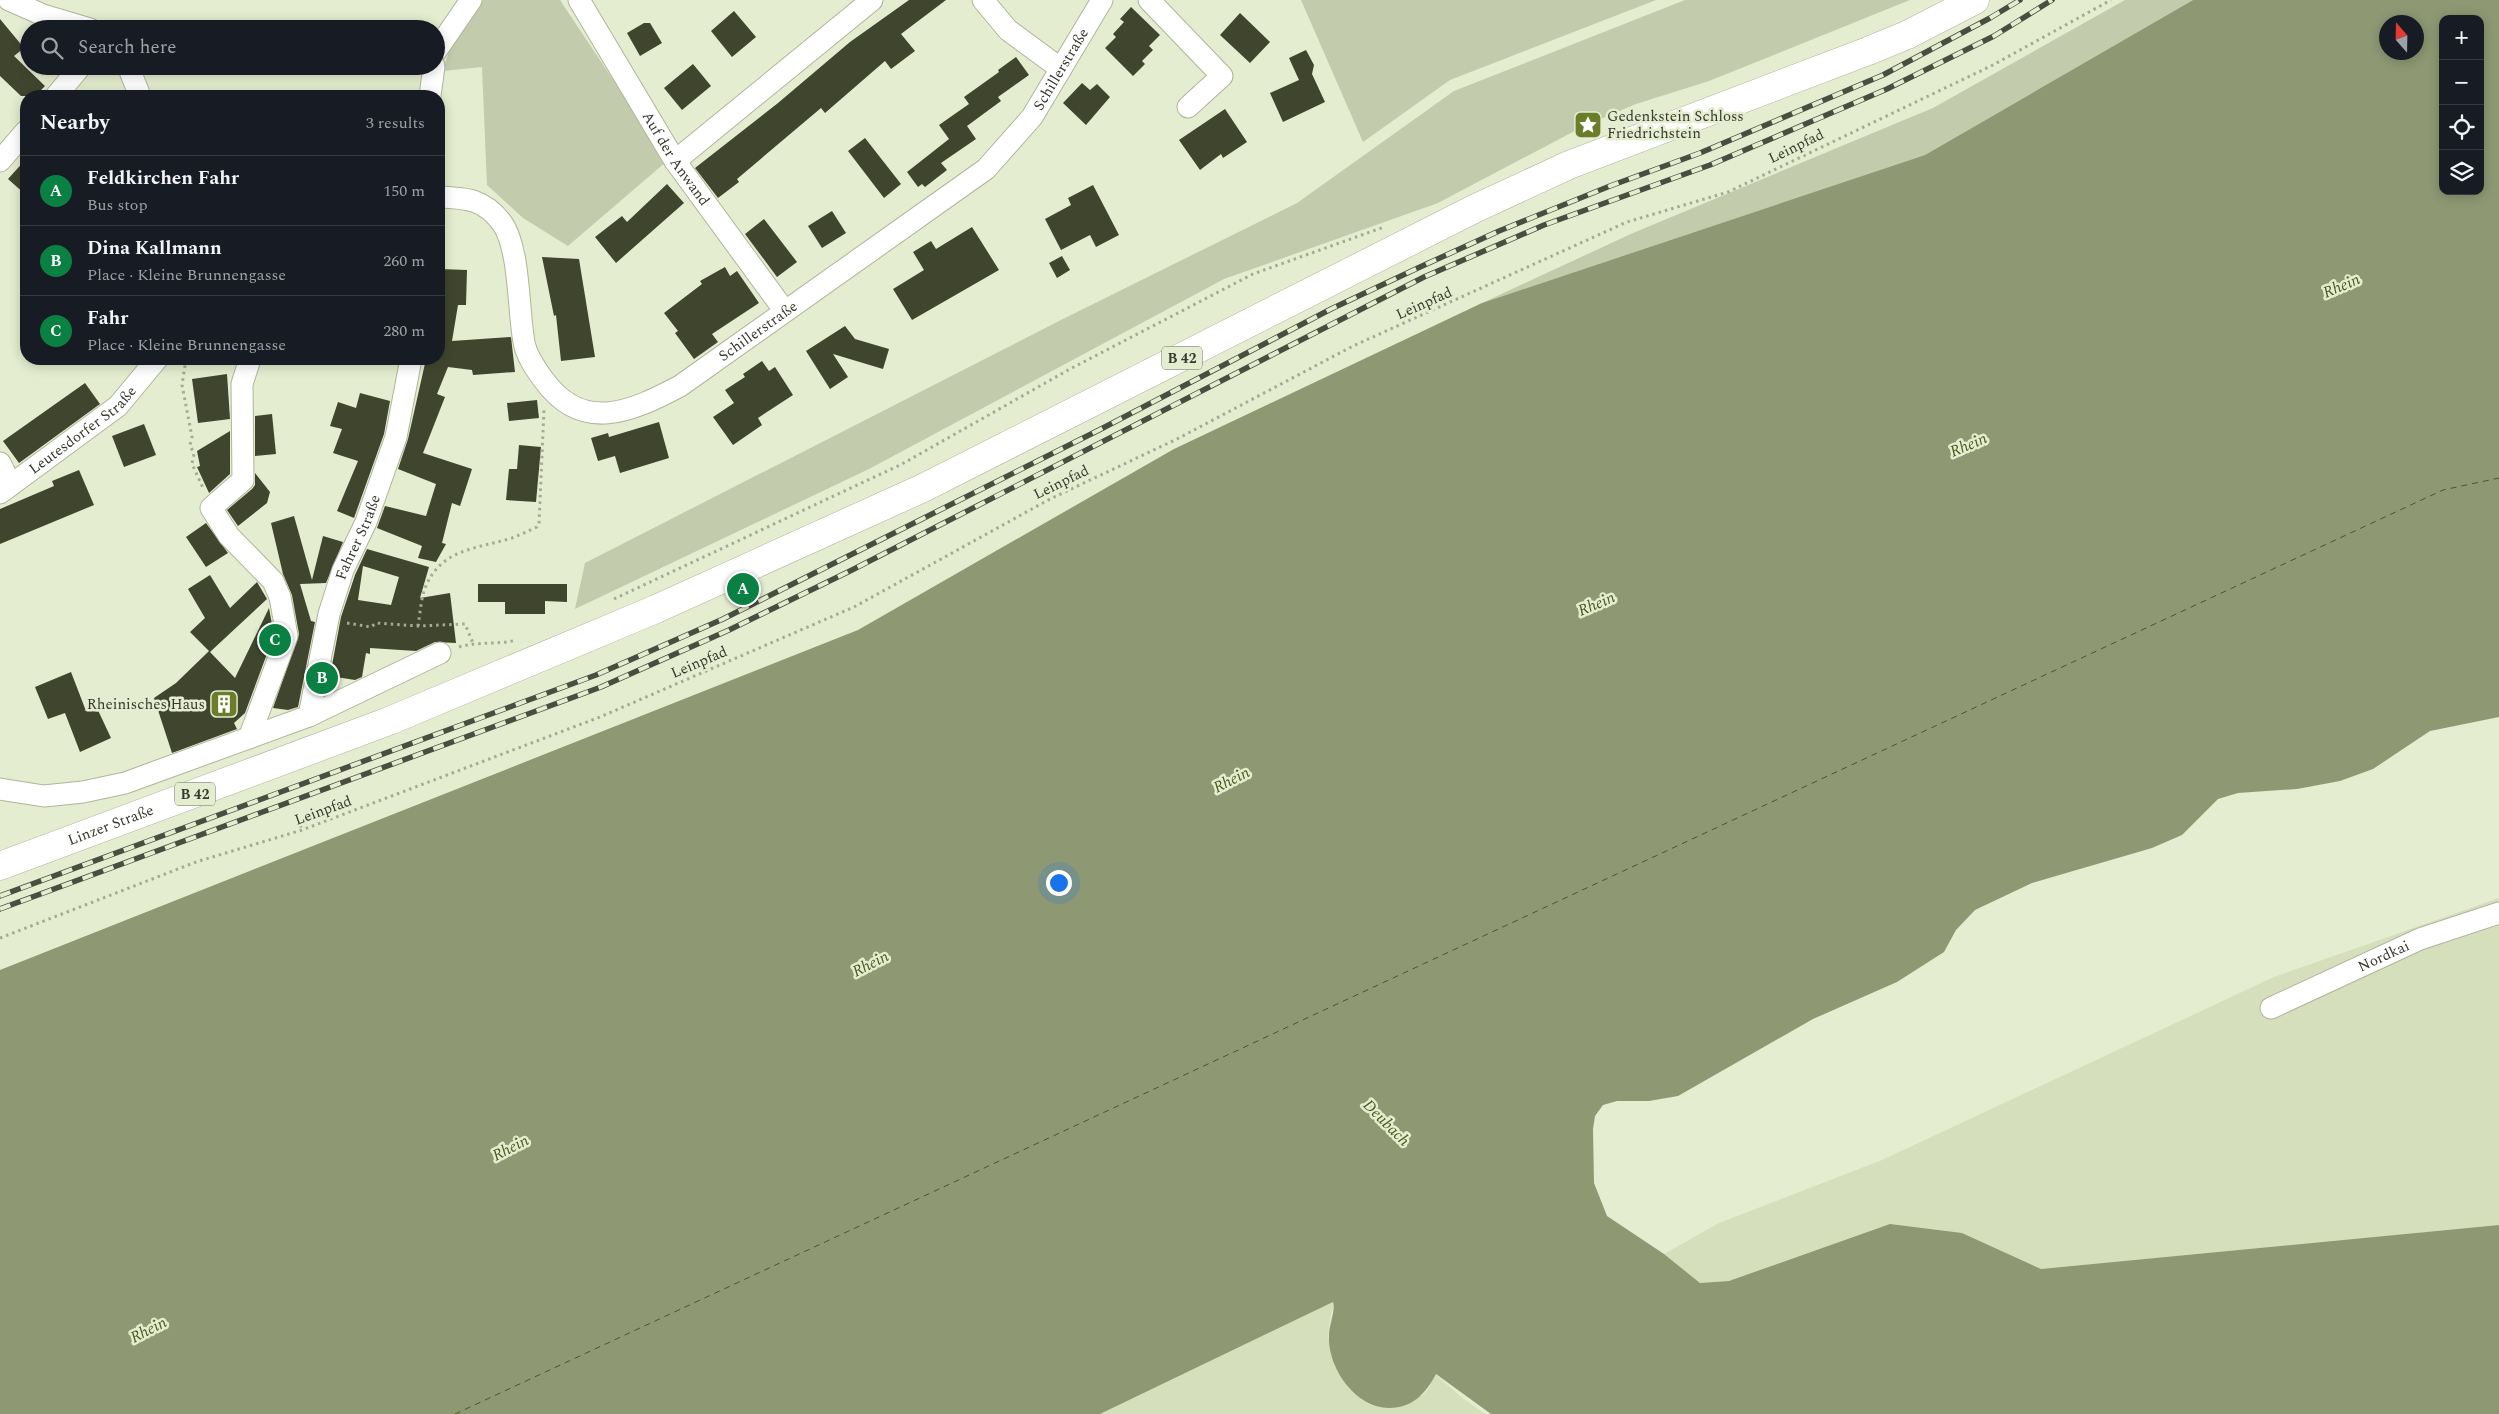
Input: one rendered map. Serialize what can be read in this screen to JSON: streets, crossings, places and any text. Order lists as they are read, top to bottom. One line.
{"streets":{"main road":["B 42","Linzer Straße"],"street":["Schillerstraße","Auf der Anwand","Leutesdorfer Straße","Fahrer Straße","Nordkai"],"path":["Leinpfad"]},"crossings":[["Schillerstraße","Auf der Anwand"]],"water":["Rhein","Deubach"],"places":{"place":["Gedenkstein Schloss Friedrichstein"],"building":["Rheinisches Haus"]},"north":"top","page":{"map_buttons":["+","−"],"search":"Search here","heading":["Nearby","3 results"],"list":[{"mark":"A","name":"Feldkirchen Fahr","note":"Bus stop","value":"150 m"},{"mark":"B","name":"Dina Kallmann","note":"Place · Kleine Brunnengasse","value":"260 m"},{"mark":"C","name":"Fahr","note":"Place · Kleine Brunnengasse","value":"280 m"}],"pins":["A","C","B"]}}
